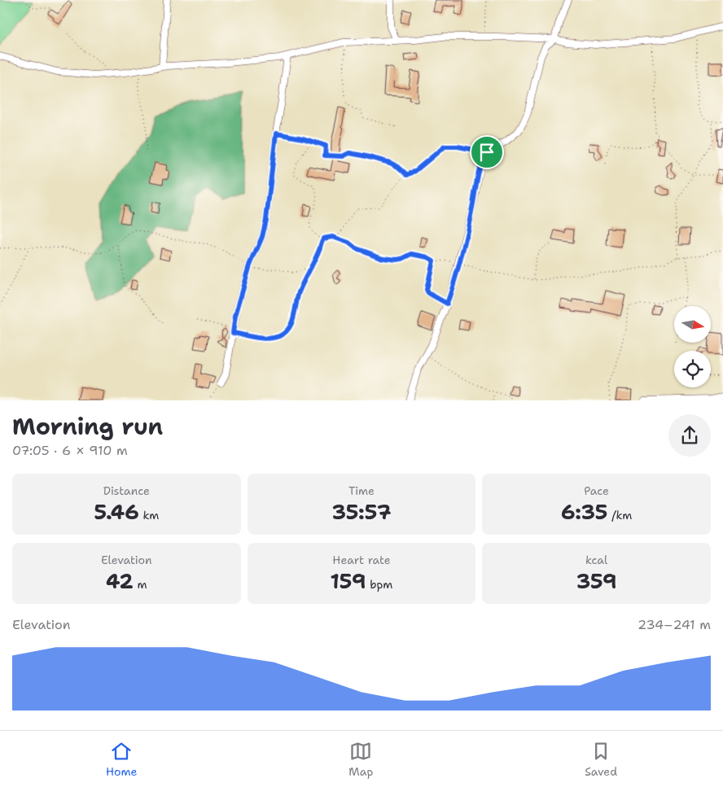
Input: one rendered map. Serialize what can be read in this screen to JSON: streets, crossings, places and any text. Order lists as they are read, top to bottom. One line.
{"north":"right","page":{"heading":["Morning run","07:05 · 6 × 910 m"],"stats":[["Distance","5.46 km"],["Time","35:57"],["Pace","6:35 /km"],["Elevation","42 m"],["Heart rate","159 bpm"],["kcal","359"]],"chart":["Elevation","234–241 m"],"tabs":["Home","Map","Saved"]}}
